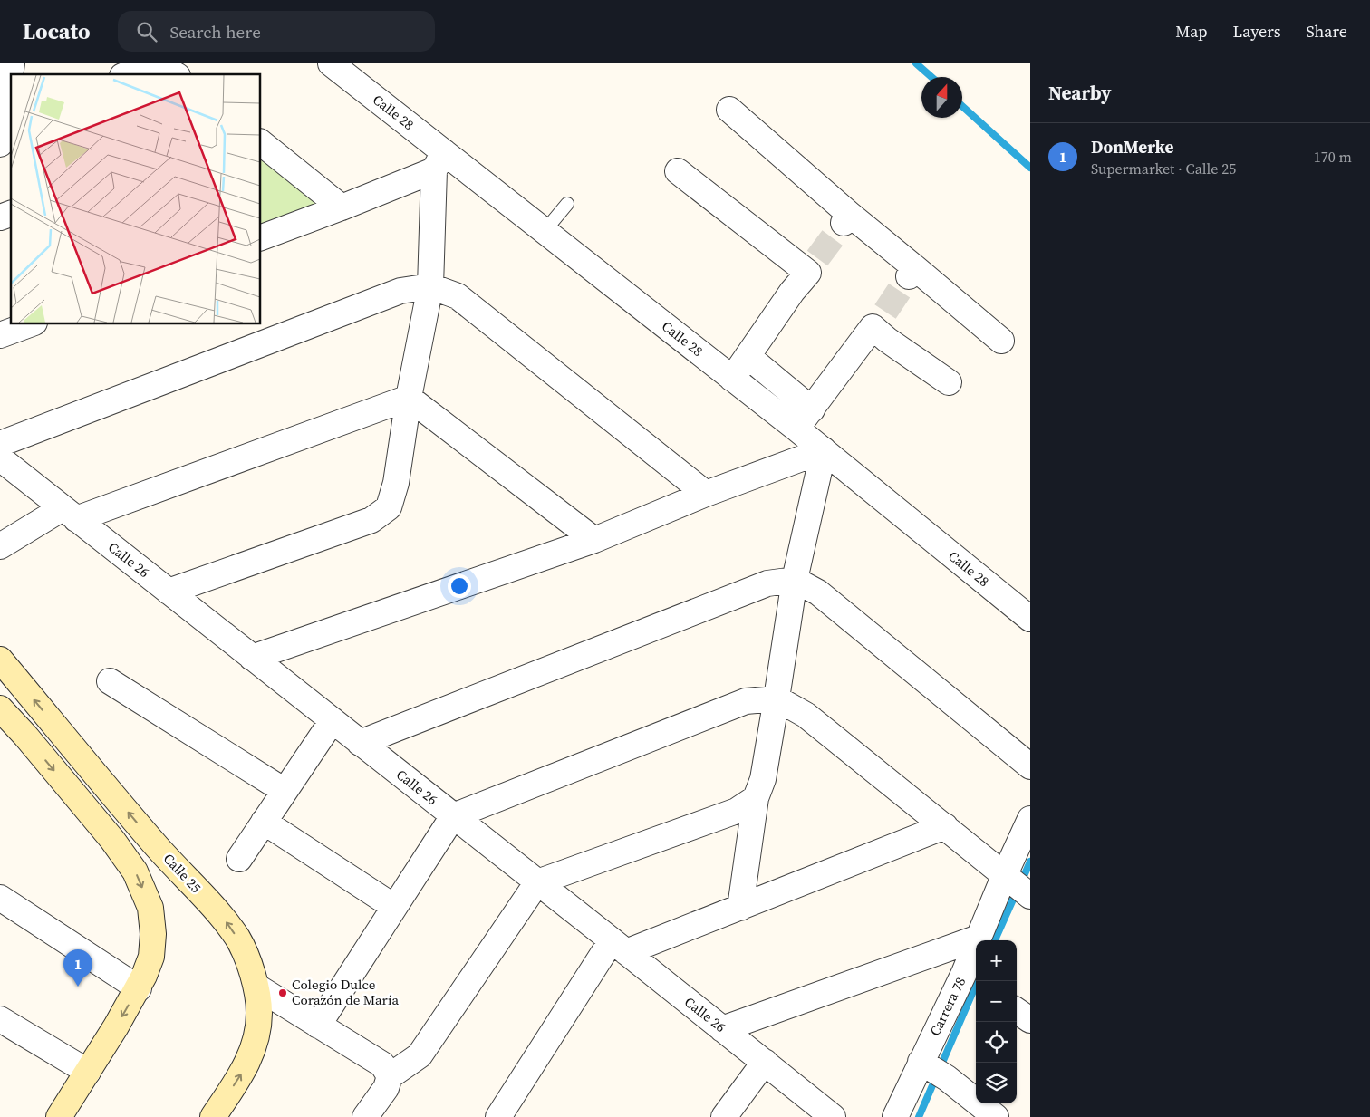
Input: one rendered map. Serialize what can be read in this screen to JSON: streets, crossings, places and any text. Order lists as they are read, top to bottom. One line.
{"streets":{"street":["Calle 28","Calle 26","Calle 25","Carrera 78"]},"places":["Colegio Dulce Corazón de María"],"north":"top","page":{"header":"Locato","search":"Search here","nav":["Map","Layers","Share"],"heading":"Nearby","list":[{"mark":"1","name":"DonMerke","note":"Supermarket · Calle 25","value":"170 m"}],"map_buttons":["+","−"],"pins":"1"}}
